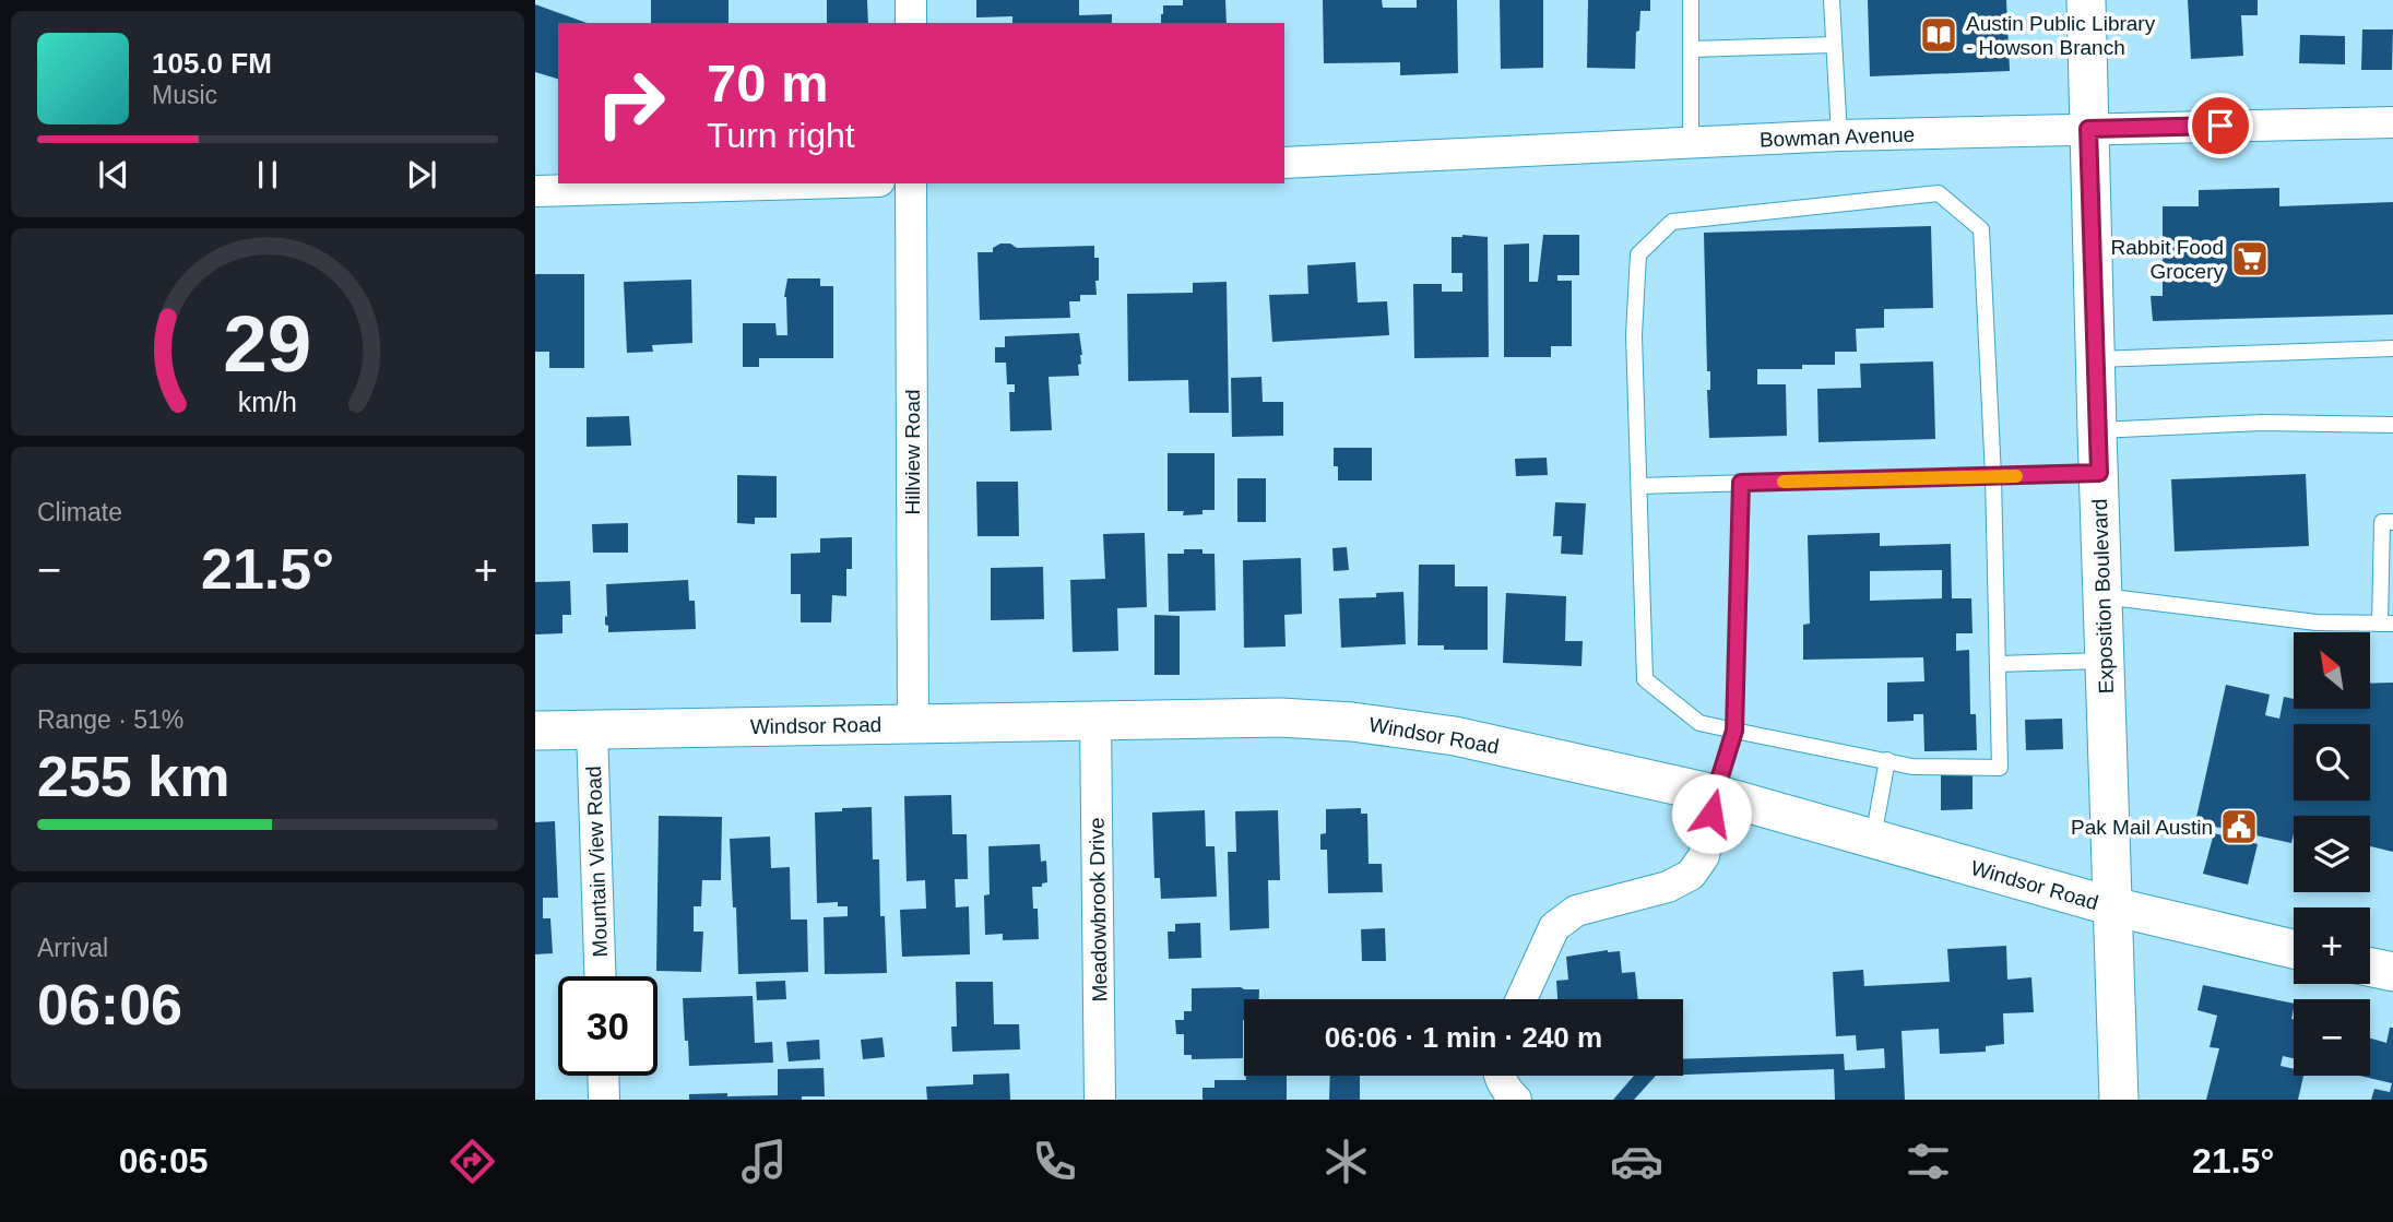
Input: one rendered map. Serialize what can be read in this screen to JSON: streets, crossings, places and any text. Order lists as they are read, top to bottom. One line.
{"streets":{"street":["Bowman Avenue","Hillview Road","Exposition Boulevard","Windsor Road","Mountain View Road","Meadowbrook Drive"]},"crossings":[["Bowman Avenue","Exposition Boulevard"],["Hillview Road","Windsor Road"],["Exposition Boulevard","Windsor Road"],["Windsor Road","Mountain View Road"],["Windsor Road","Meadowbrook Drive"]],"places":{"library":["Austin Public Library - Howson Branch"],"supermarket":["Rabbit Food Grocery"],"public building":["Pak Mail Austin"]},"north":"top left","page":{"turn":["70 m","Turn right"],"song":["105.0 FM","Music"],"tile":["Climate",["Range · 51%","255 km"],["Arrival","06:06"]],"heat":["−","21.5°","+"],"map_buttons":["+","−"],"limit":"30","trip":"06:06 · 1 min · 240 m","tabs":["06:05","21.5°"],"gauge":["29","km/h"]}}
